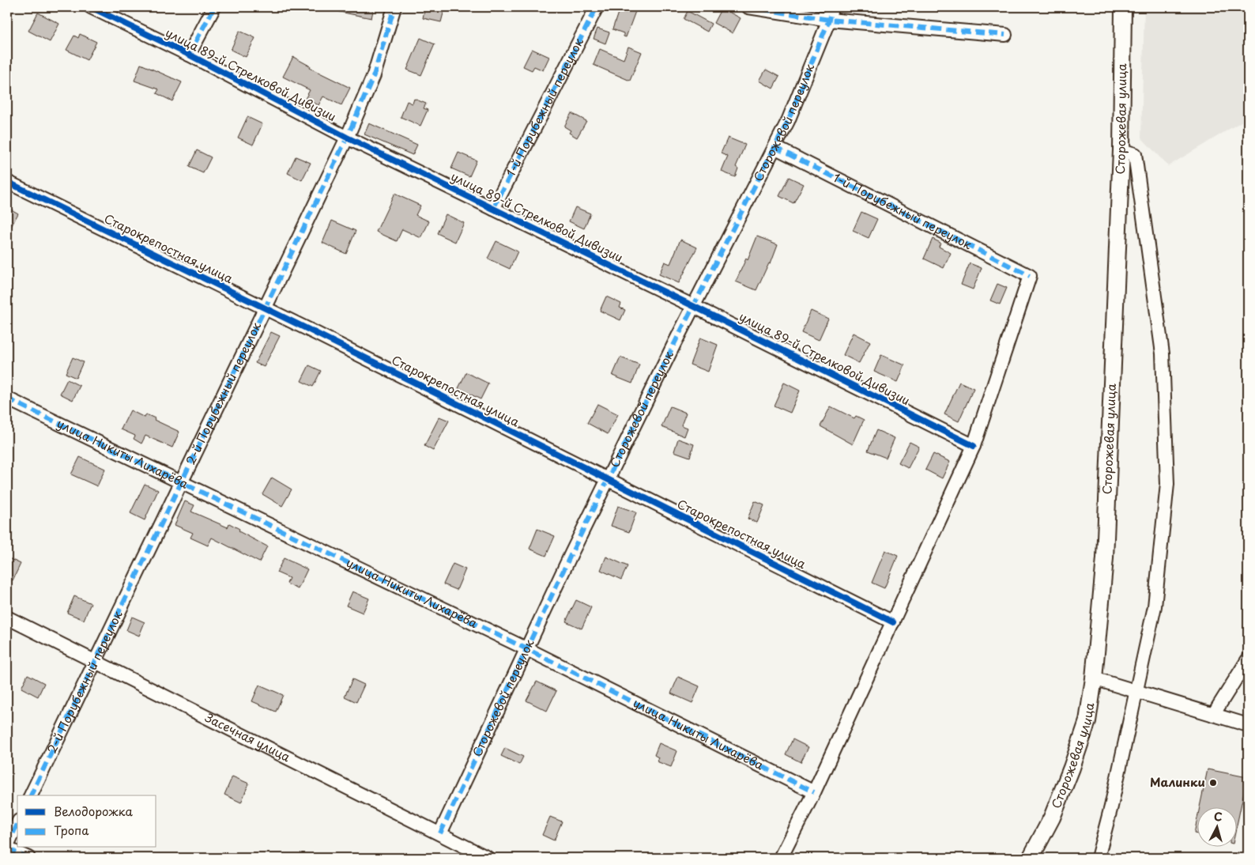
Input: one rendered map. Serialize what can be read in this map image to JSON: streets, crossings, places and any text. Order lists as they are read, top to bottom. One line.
{"streets":{"main road":["Сторожевая улица"],"street":["улица 89-й Стрелковой Дивизии","1-й Порубежный переулок","Сторожевой переулок","Старокрепостная улица","2-й Порубежный переулок","улица Никиты Лихарёва","Засечная улица"]},"crossings":[["улица 89-й Стрелковой Дивизии","1-й Порубежный переулок"],["улица 89-й Стрелковой Дивизии","Сторожевой переулок"],["улица 89-й Стрелковой Дивизии","2-й Порубежный переулок"],["1-й Порубежный переулок","Сторожевой переулок"],["Сторожевой переулок","Старокрепостная улица"],["Сторожевой переулок","улица Никиты Лихарёва"],["Сторожевой переулок","Засечная улица"],["Старокрепостная улица","2-й Порубежный переулок"],["2-й Порубежный переулок","улица Никиты Лихарёва"],["2-й Порубежный переулок","Засечная улица"]],"places":["Малинки"],"legend":["Велодорожка","Тропа"],"north":"top"}
